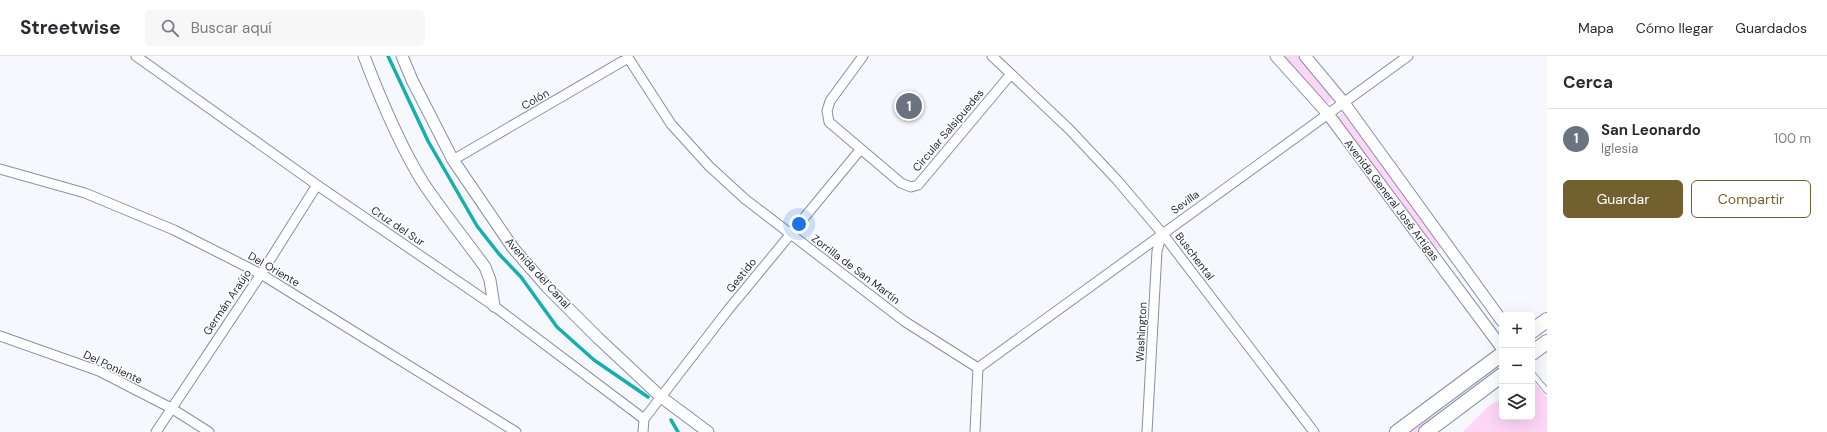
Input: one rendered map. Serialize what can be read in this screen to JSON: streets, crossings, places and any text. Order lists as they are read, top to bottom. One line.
{"streets":{"street":["Colón","Circular Salsipuedes","Avenida General José Artigas","Sevilla","Cruz del Sur","Buschental","Del Oriente","Zorrilla de San Martín","Avenida del Canal","Gestido","Germán Araújo","Washington","Del Poniente"]},"crossings":[["Colón","Zorrilla de San Martín"],["Colón","Avenida del Canal"],["Circular Salsipuedes","Buschental"],["Circular Salsipuedes","Gestido"],["Avenida General José Artigas","Sevilla"],["Sevilla","Buschental"],["Sevilla","Zorrilla de San Martín"],["Sevilla","Washington"],["Cruz del Sur","Gestido"],["Cruz del Sur","Germán Araújo"],["Buschental","Washington"],["Del Oriente","Germán Araújo"],["Zorrilla de San Martín","Gestido"],["Avenida del Canal","Gestido"],["Germán Araújo","Del Poniente"]],"page":{"header":"Streetwise","search":"Buscar aquí","nav":["Mapa","Cómo llegar","Guardados"],"heading":"Cerca","pins":"1","list":[{"mark":"1","name":"San Leonardo","note":"Iglesia","value":"100 m"}],"buttons":["Guardar","Compartir"],"map_buttons":["+","−"]}}
